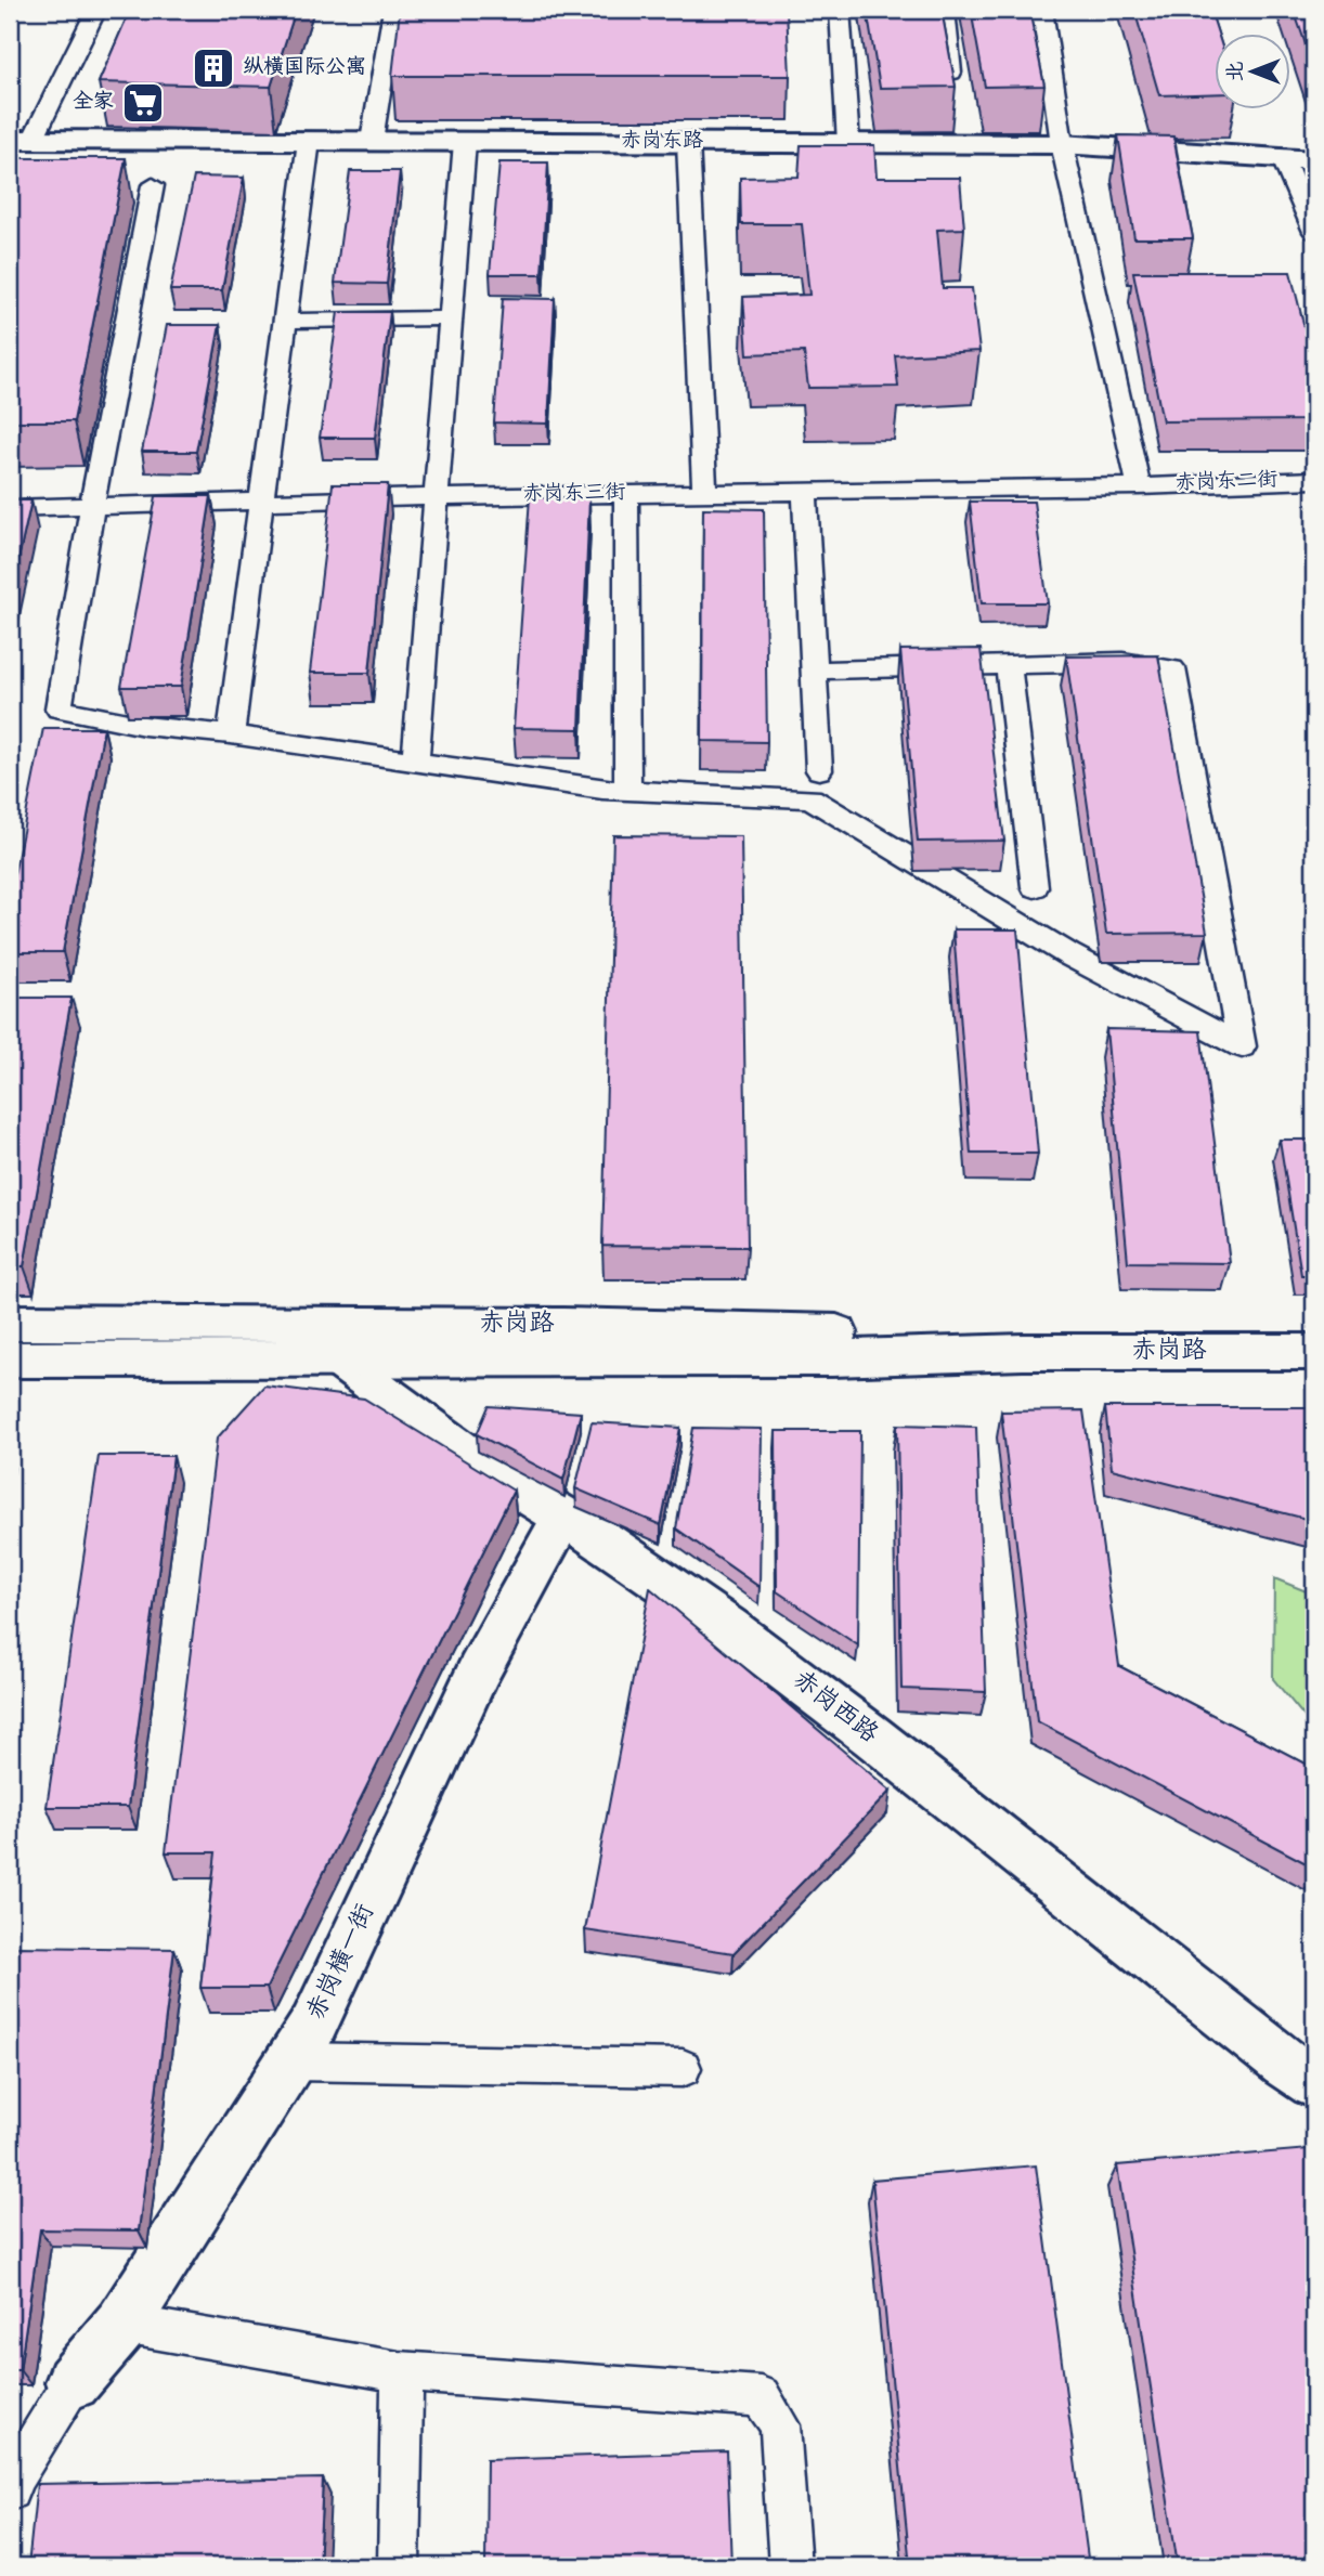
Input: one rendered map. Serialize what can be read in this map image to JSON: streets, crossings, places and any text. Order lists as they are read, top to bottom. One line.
{"streets":{"street":["赤岗东路","赤岗路","赤岗西路","赤岗横一街"],"lane":["赤岗东二街","赤岗东三街"]},"crossings":[["赤岗东二街","赤岗东三街"],["赤岗路","赤岗西路"],["赤岗西路","赤岗横一街"]],"places":{"building":["纵横国际公寓"],"supermarket":["全家"]},"north":"left"}
